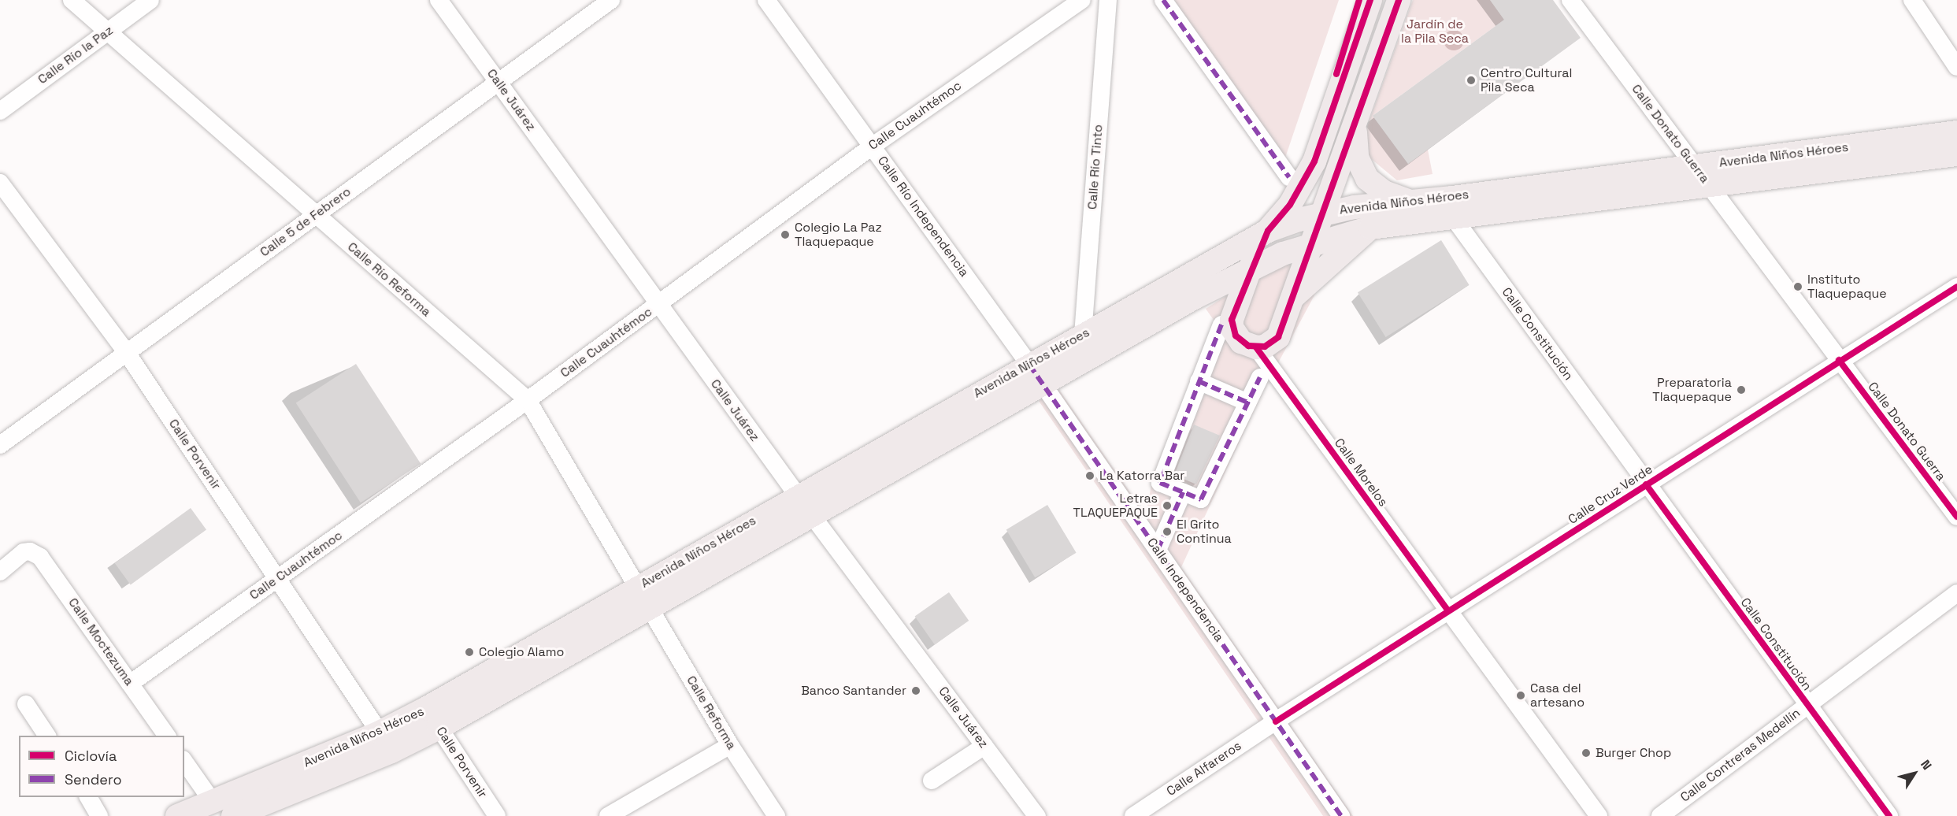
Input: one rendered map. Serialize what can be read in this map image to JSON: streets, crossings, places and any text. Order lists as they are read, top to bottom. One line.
{"streets":{"main road":["Avenida Niños Héroes"],"street":["Calle Río la Paz","Calle Juárez","Calle Cuauhtémoc","Calle Donato Guerra","Calle Río Tinto","Calle Río Independencia","Calle 5 de Febrero","Calle Río Reforma","Calle Constitución","Calle Porvenir","Calle Morelos","Calle Cruz Verde","Calle Independencia","Calle Moctezuma","Calle Reforma","Calle Contreras Medellín","Calle Alfareros"]},"crossings":[["Calle Río la Paz","Calle Río Reforma"],["Calle Juárez","Calle Cuauhtémoc"],["Calle Juárez","Avenida Niños Héroes"],["Calle Juárez","Calle 5 de Febrero"],["Calle Cuauhtémoc","Calle Río Independencia"],["Calle Cuauhtémoc","Calle Río Reforma"],["Calle Cuauhtémoc","Calle Porvenir"],["Calle Cuauhtémoc","Calle Moctezuma"],["Calle Donato Guerra","Avenida Niños Héroes"],["Calle Donato Guerra","Calle Cruz Verde"],["Avenida Niños Héroes","Calle Río Tinto"],["Avenida Niños Héroes","Calle Río Independencia"],["Avenida Niños Héroes","Calle Río Reforma"],["Avenida Niños Héroes","Calle Constitución"],["Avenida Niños Héroes","Calle Porvenir"],["Avenida Niños Héroes","Calle Independencia"],["Avenida Niños Héroes","Calle Reforma"],["Calle Río Independencia","Calle Independencia"],["Calle 5 de Febrero","Calle Río Reforma"],["Calle 5 de Febrero","Calle Porvenir"],["Calle Río Reforma","Calle Reforma"],["Calle Constitución","Calle Cruz Verde"],["Calle Constitución","Calle Contreras Medellín"],["Calle Morelos","Calle Cruz Verde"],["Calle Cruz Verde","Calle Independencia"],["Calle Cruz Verde","Calle Alfareros"],["Calle Independencia","Calle Alfareros"]],"parks":["Jardín de la Pila Seca"],"places":["Centro Cultural Pila Seca","Colegio La Paz Tlaquepaque","Instituto Tlaquepaque","Preparatoria Tlaquepaque","La Katorra Bar","Letras TLAQUEPAQUE","El Grito Continua","Colegio Alamo","Banco Santander","Casa del artesano","Burger Chop"],"legend":["Ciclovía","Sendero"],"north":"top right"}
